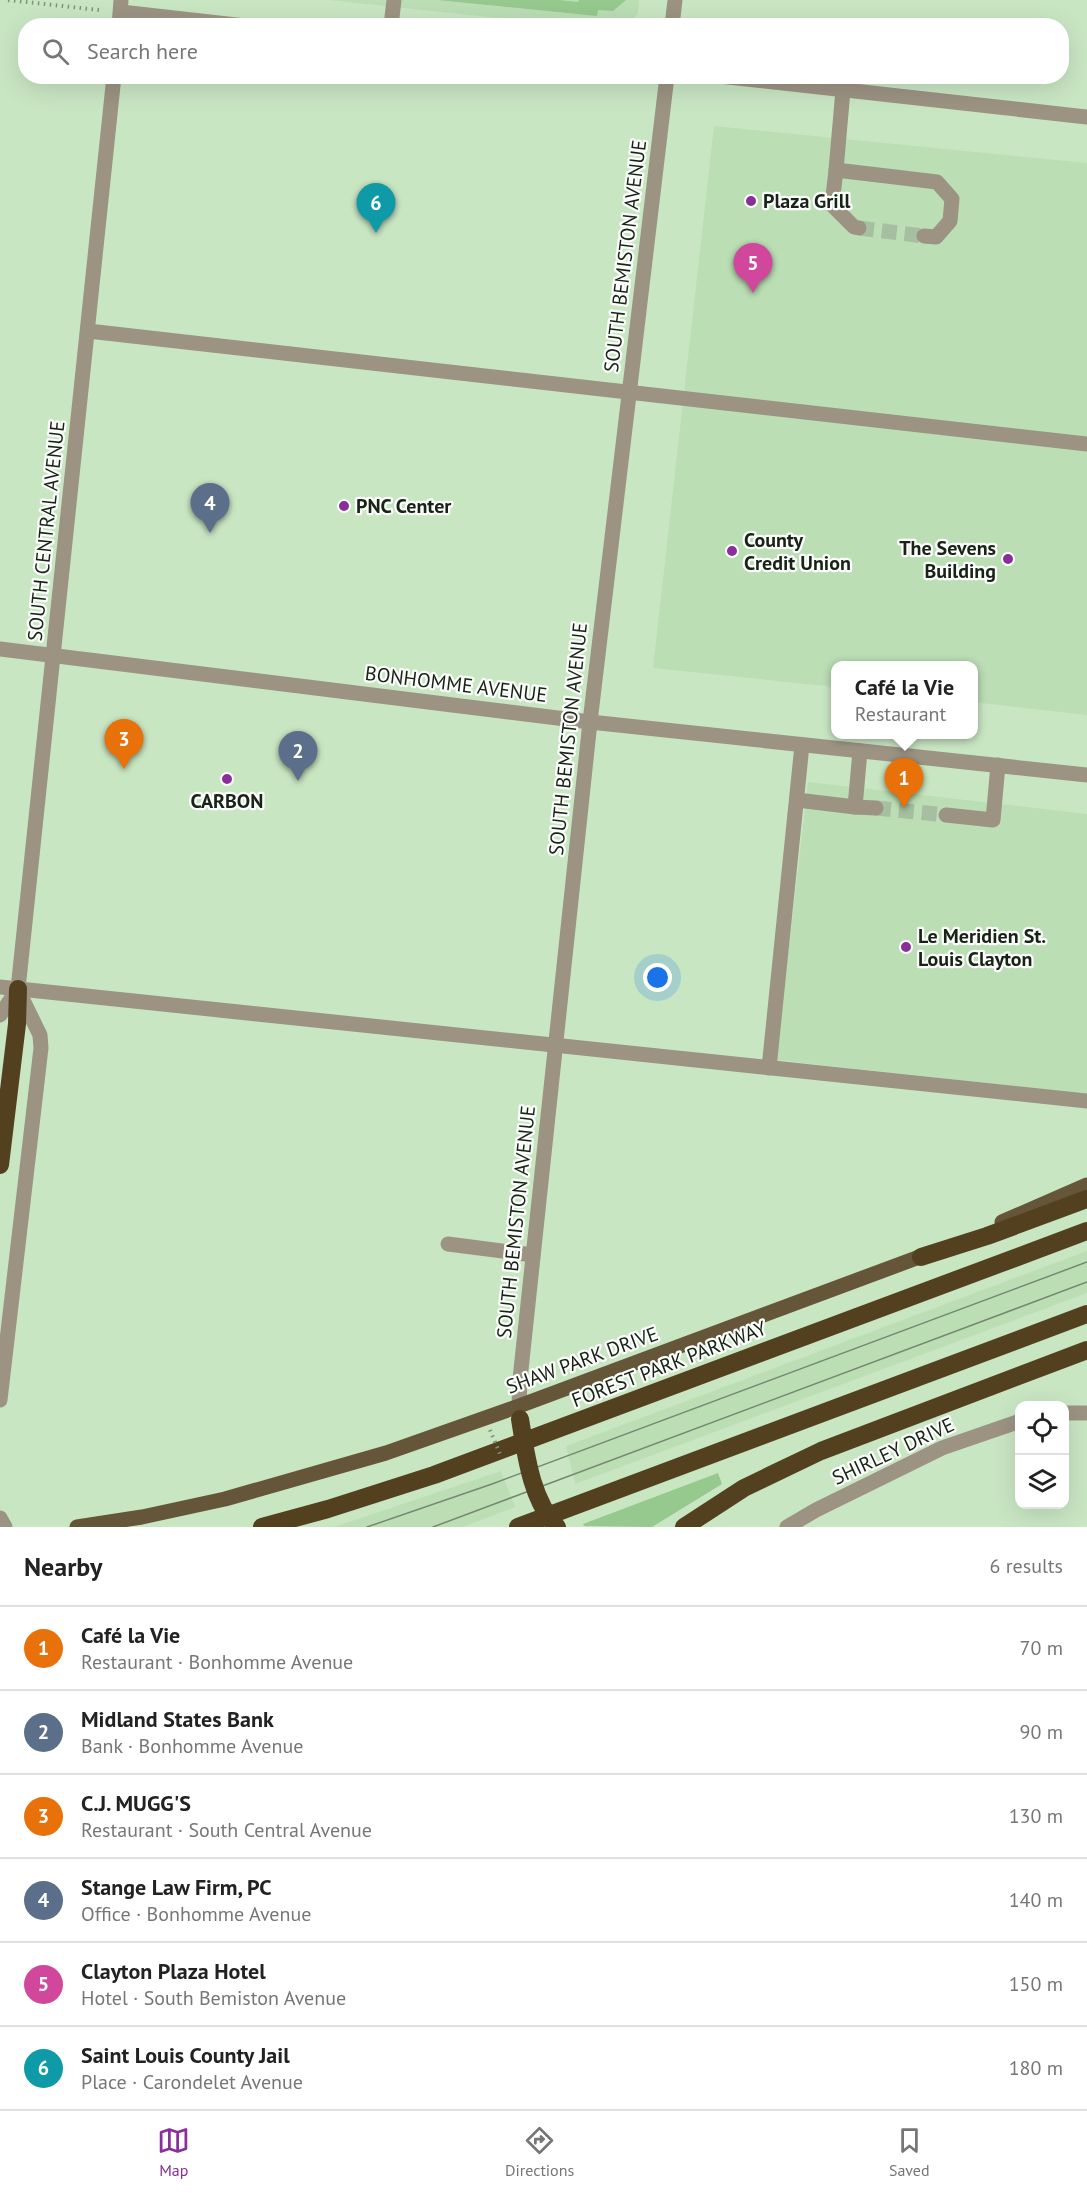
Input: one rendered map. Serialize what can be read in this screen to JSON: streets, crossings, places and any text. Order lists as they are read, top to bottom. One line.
{"streets":{"highway":["FOREST PARK PARKWAY"],"main road":["SHAW PARK DRIVE"],"street":["SOUTH BEMISTON AVENUE","SOUTH CENTRAL AVENUE","BONHOMME AVENUE","SHIRLEY DRIVE"]},"crossings":[["SOUTH BEMISTON AVENUE","BONHOMME AVENUE"],["SOUTH BEMISTON AVENUE","SHAW PARK DRIVE"],["SOUTH CENTRAL AVENUE","BONHOMME AVENUE"]],"places":["Plaza Grill","PNC Center","County Credit Union","The Sevens Building","CARBON","Le Meridien St. Louis Clayton"],"page":{"search":"Search here","pins":["6","5","4","3","2","1"],"popup":["Café la Vie","Restaurant"],"heading":["Nearby","6 results"],"list":[{"mark":"1","name":"Café la Vie","note":"Restaurant · Bonhomme Avenue","value":"70 m"},{"mark":"2","name":"Midland States Bank","note":"Bank · Bonhomme Avenue","value":"90 m"},{"mark":"3","name":"C.J. MUGG'S","note":"Restaurant · South Central Avenue","value":"130 m"},{"mark":"4","name":"Stange Law Firm, PC","note":"Office · Bonhomme Avenue","value":"140 m"},{"mark":"5","name":"Clayton Plaza Hotel","note":"Hotel · South Bemiston Avenue","value":"150 m"},{"mark":"6","name":"Saint Louis County Jail","note":"Place · Carondelet Avenue","value":"180 m"}],"nav":["Map","Directions","Saved"]}}
